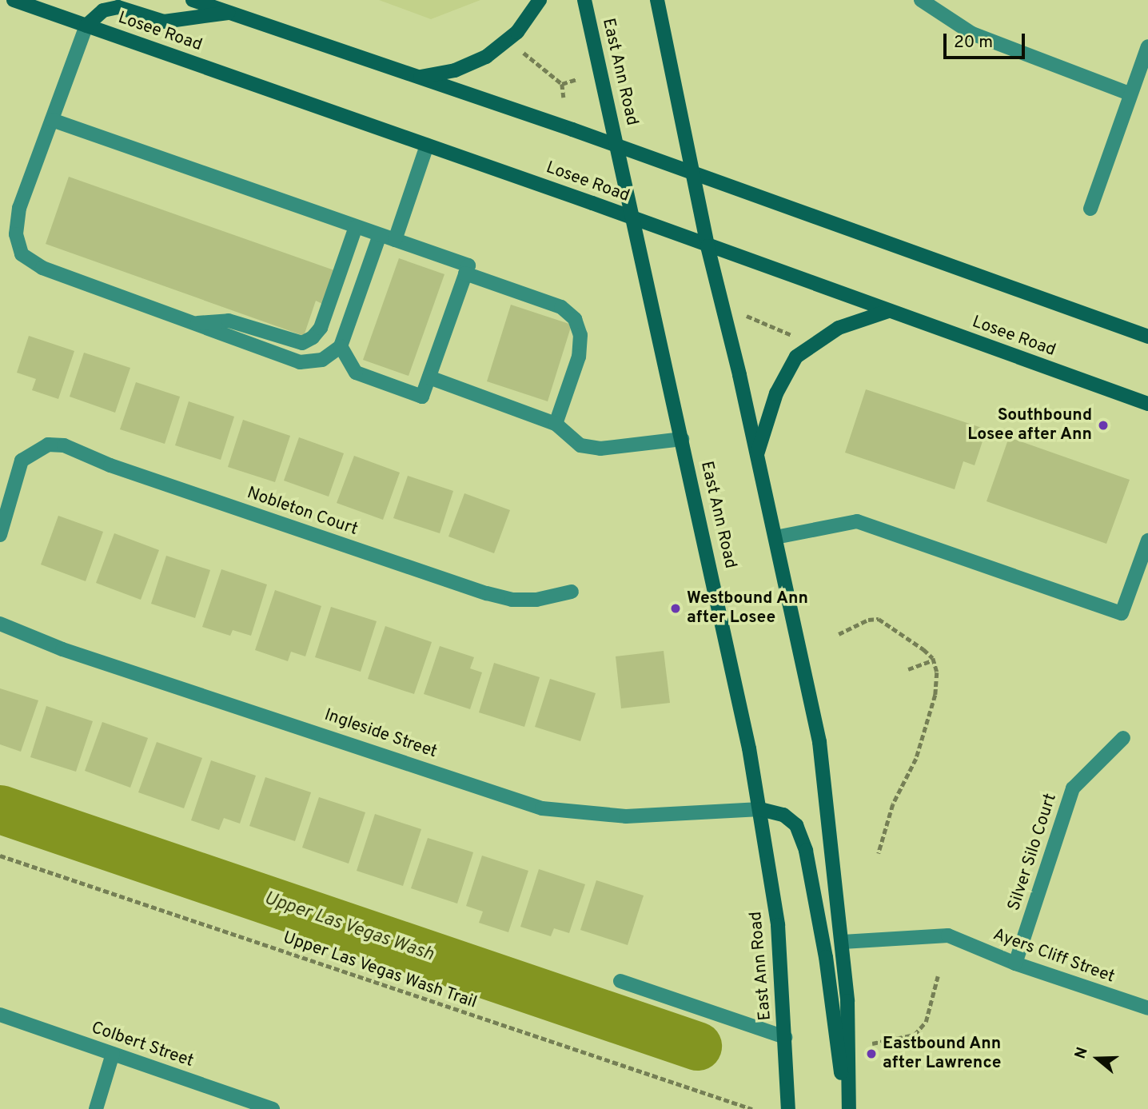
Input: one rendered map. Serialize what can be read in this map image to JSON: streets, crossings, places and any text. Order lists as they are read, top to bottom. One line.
{"streets":{"main road":["Losee Road","East Ann Road"],"street":["Nobleton Court","Ingleside Street","Silver Silo Court","Ayers Cliff Street","Colbert Street"],"path":["Upper Las Vegas Wash Trail"]},"crossings":[["Losee Road","East Ann Road"],["East Ann Road","Ingleside Street"],["Silver Silo Court","Ayers Cliff Street"]],"water":["Upper Las Vegas Wash"],"places":["Southbound Losee after Ann","Westbound Ann after Losee","Eastbound Ann after Lawrence"],"scale_bar":"20 m","north":"left"}
